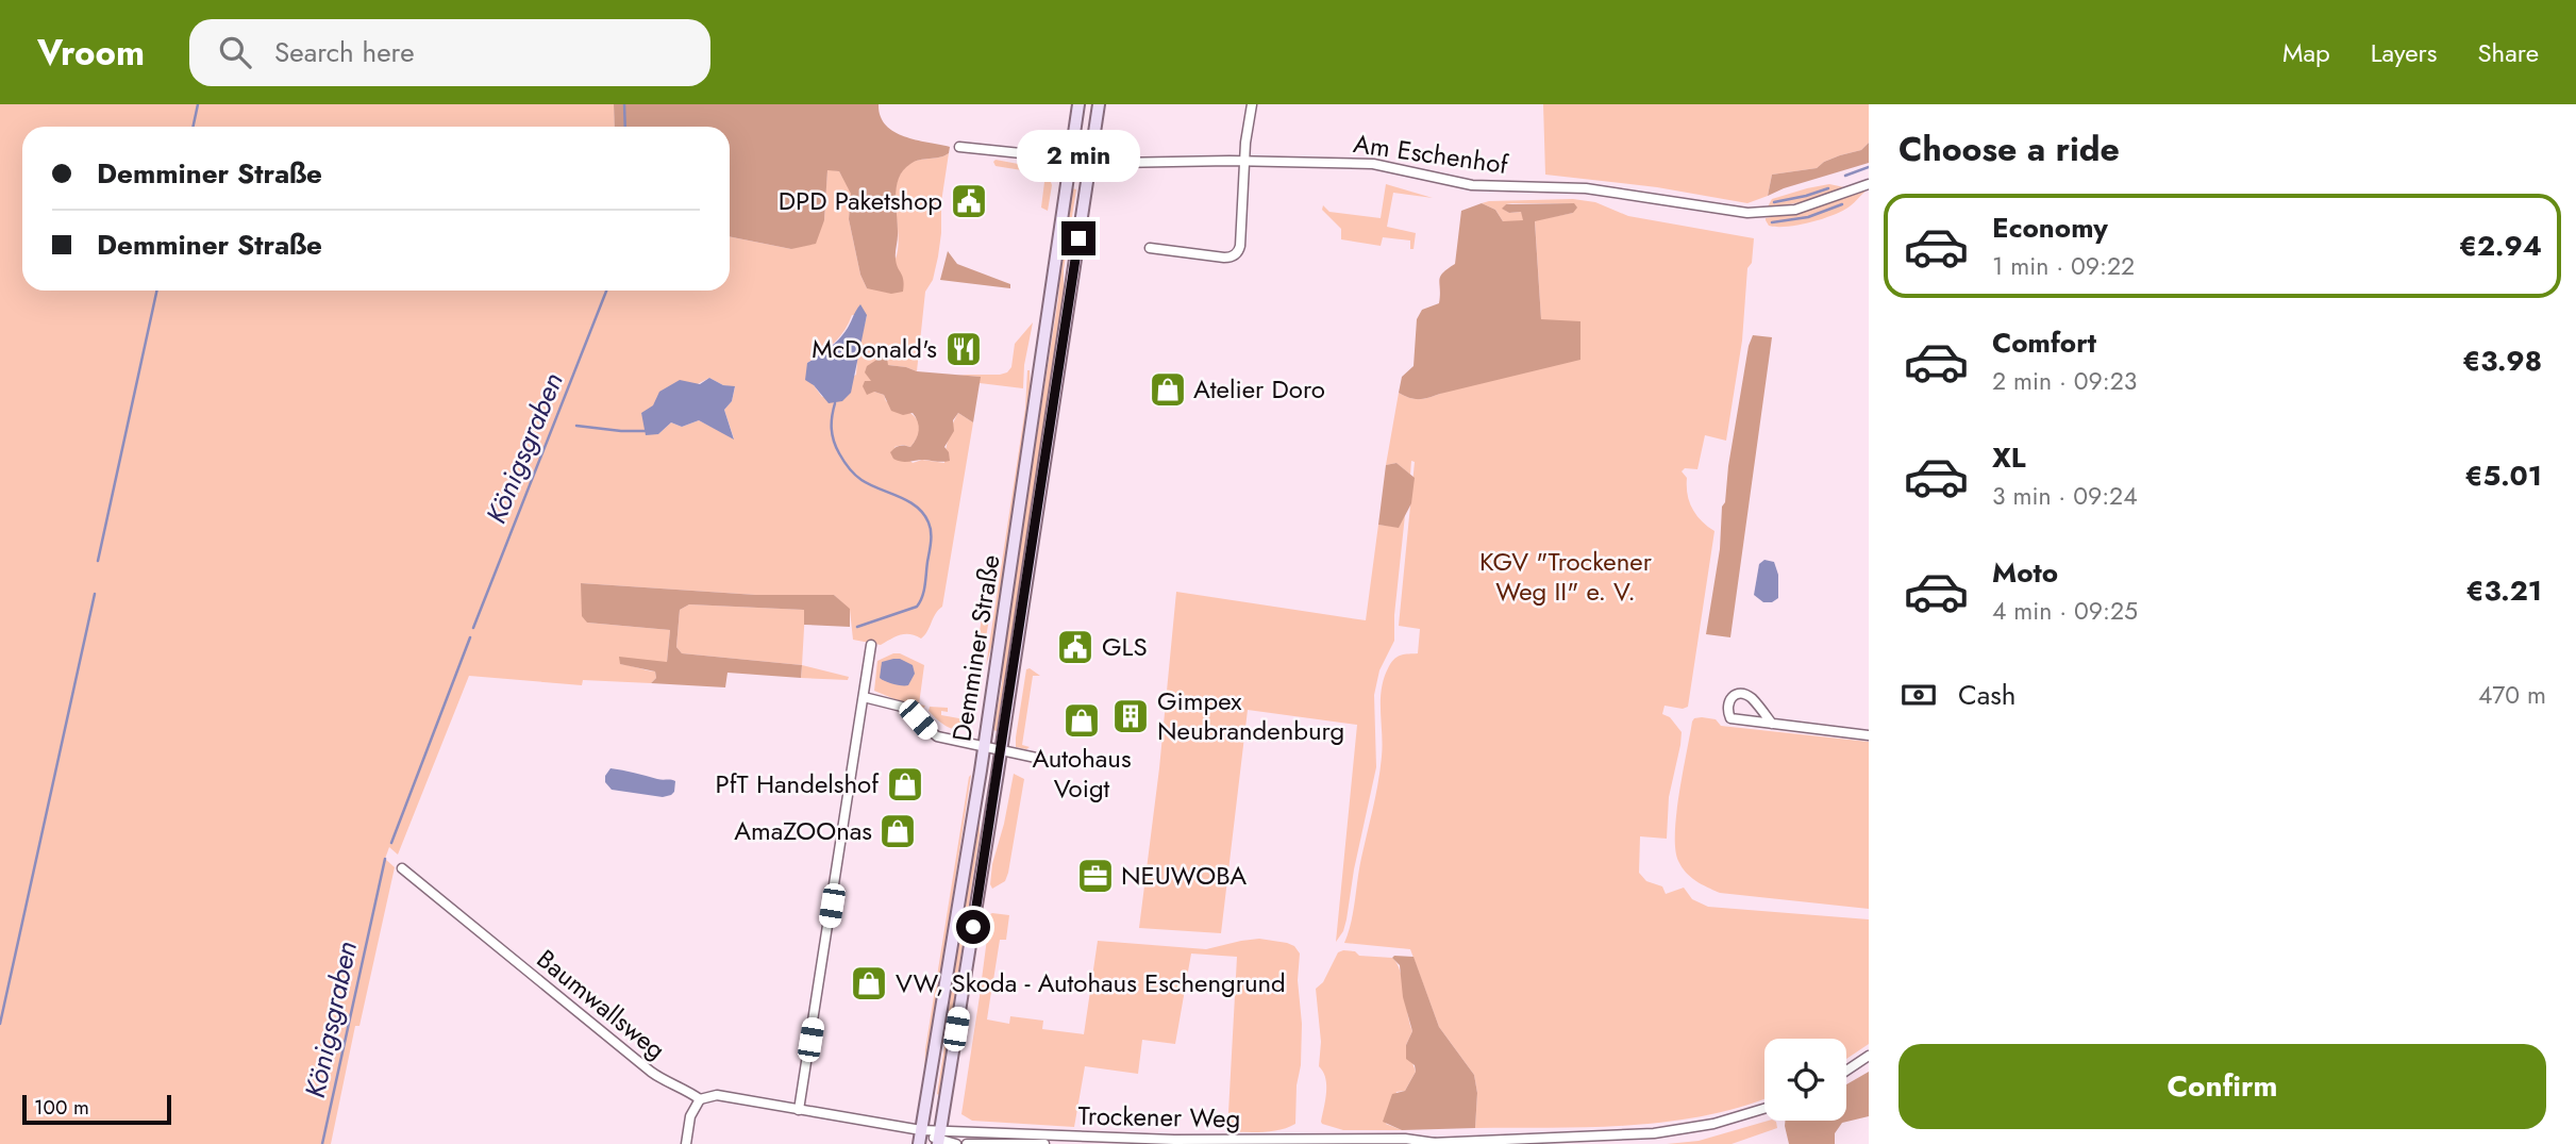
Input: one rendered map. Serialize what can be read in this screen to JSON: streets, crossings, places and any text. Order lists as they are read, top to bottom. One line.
{"streets":{"main road":["Demminer Straße"],"street":["Am Eschenhof","Baumwallsweg","Trockener Weg"]},"crossings":[["Am Eschenhof","Demminer Straße"],["Demminer Straße","Trockener Weg"]],"water":["Königsgraben"],"parks":["KGV \"Trockener Weg II\" e. V."],"places":{"public building":["DPD Paketshop","GLS"],"restaurant":["McDonald's"],"shop":["Atelier Doro","Autohaus Voigt","PfT Handelshof","AmaZOOnas","VW, Skoda - Autohaus Eschengrund"],"building":["Gimpex Neubrandenburg"],"office":["NEUWOBA"]},"scale_bar":"100 m","page":{"header":"Vroom","search":"Search here","nav":["Map","Layers","Share"],"heading":"Choose a ride","banner":["Demminer Straße","Demminer Straße"],"bubble":"2 min","list":[{"name":"Economy","note":"1 min · 09:22","value":"€2.94"},{"name":"Comfort","note":"2 min · 09:23","value":"€3.98"},{"name":"XL","note":"3 min · 09:24","value":"€5.01"},{"name":"Moto","note":"4 min · 09:25","value":"€3.21"}],"pay":["Cash","470 m"],"buttons":"Confirm","scale":"100 m"}}
